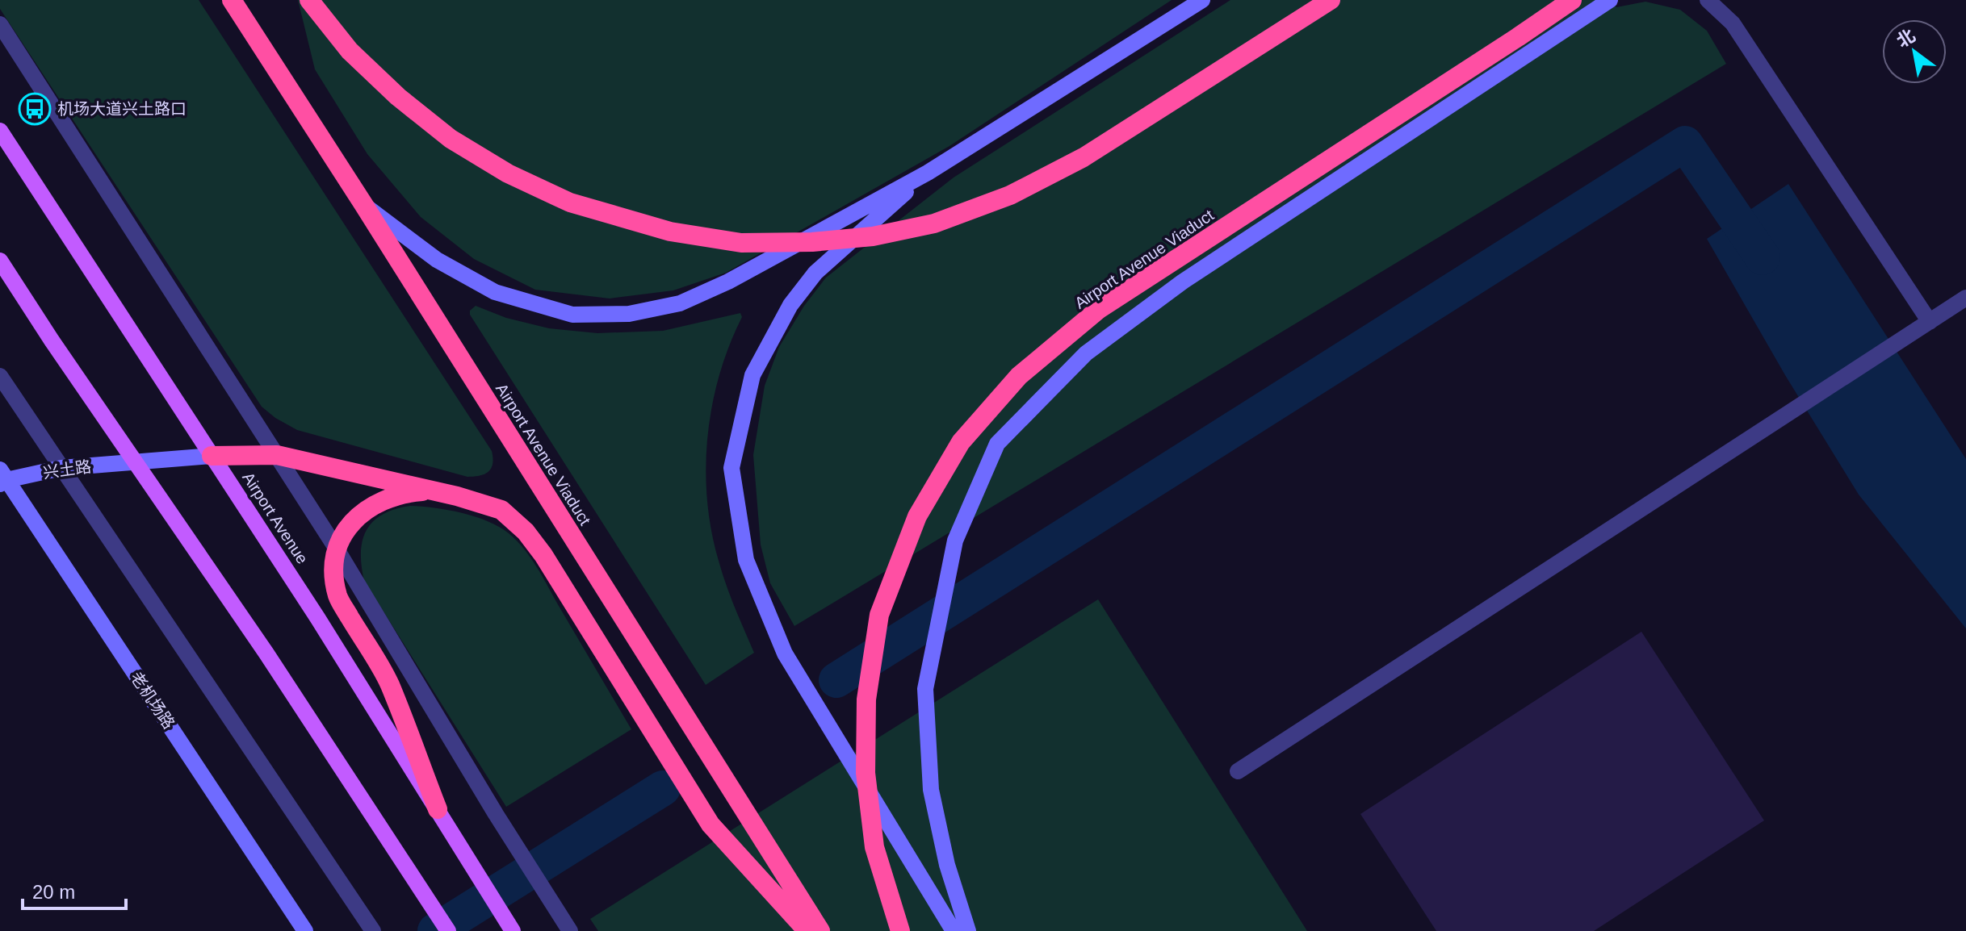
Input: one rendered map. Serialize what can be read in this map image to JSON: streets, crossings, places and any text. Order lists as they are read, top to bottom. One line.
{"streets":{"highway":["Airport Avenue Viaduct"],"main road":["兴土路","Airport Avenue","老机场路"]},"crossings":[["兴土路","Airport Avenue"],["兴土路","老机场路"]],"places":{"bus stop":["机场大道兴土路口"]},"scale_bar":"20 m","north":"top left"}
